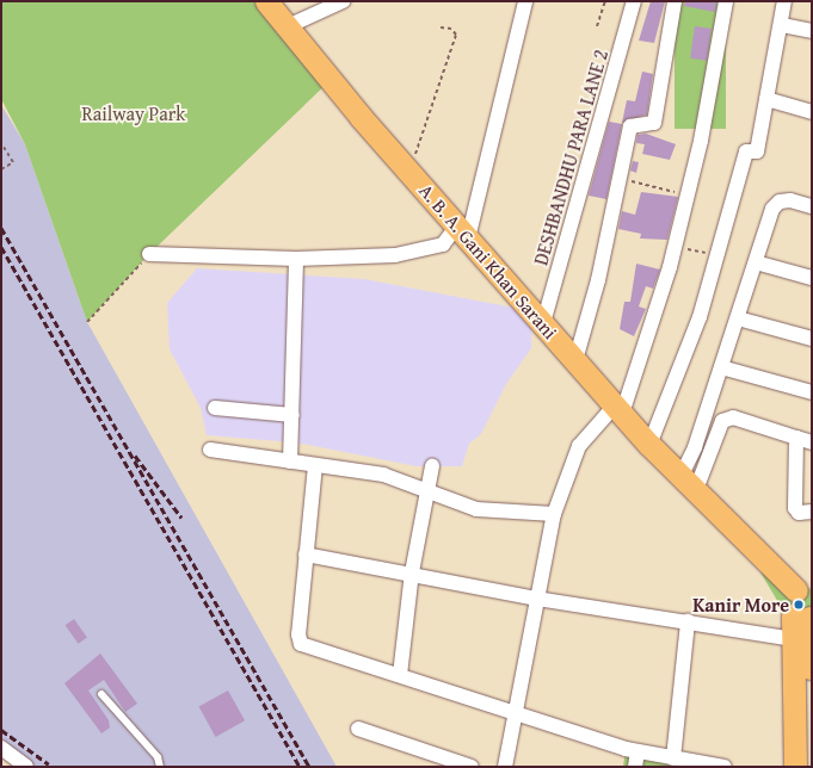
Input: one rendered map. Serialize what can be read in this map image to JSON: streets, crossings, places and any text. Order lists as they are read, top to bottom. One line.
{"streets":{"main road":["A. B. A. Gani Khan Sarani"],"street":["DESHBANDHU PARA LANE 2"]},"crossings":[["DESHBANDHU PARA LANE 2","A. B. A. Gani Khan Sarani"]],"parks":["Railway Park"],"places":["Kanir More"]}
